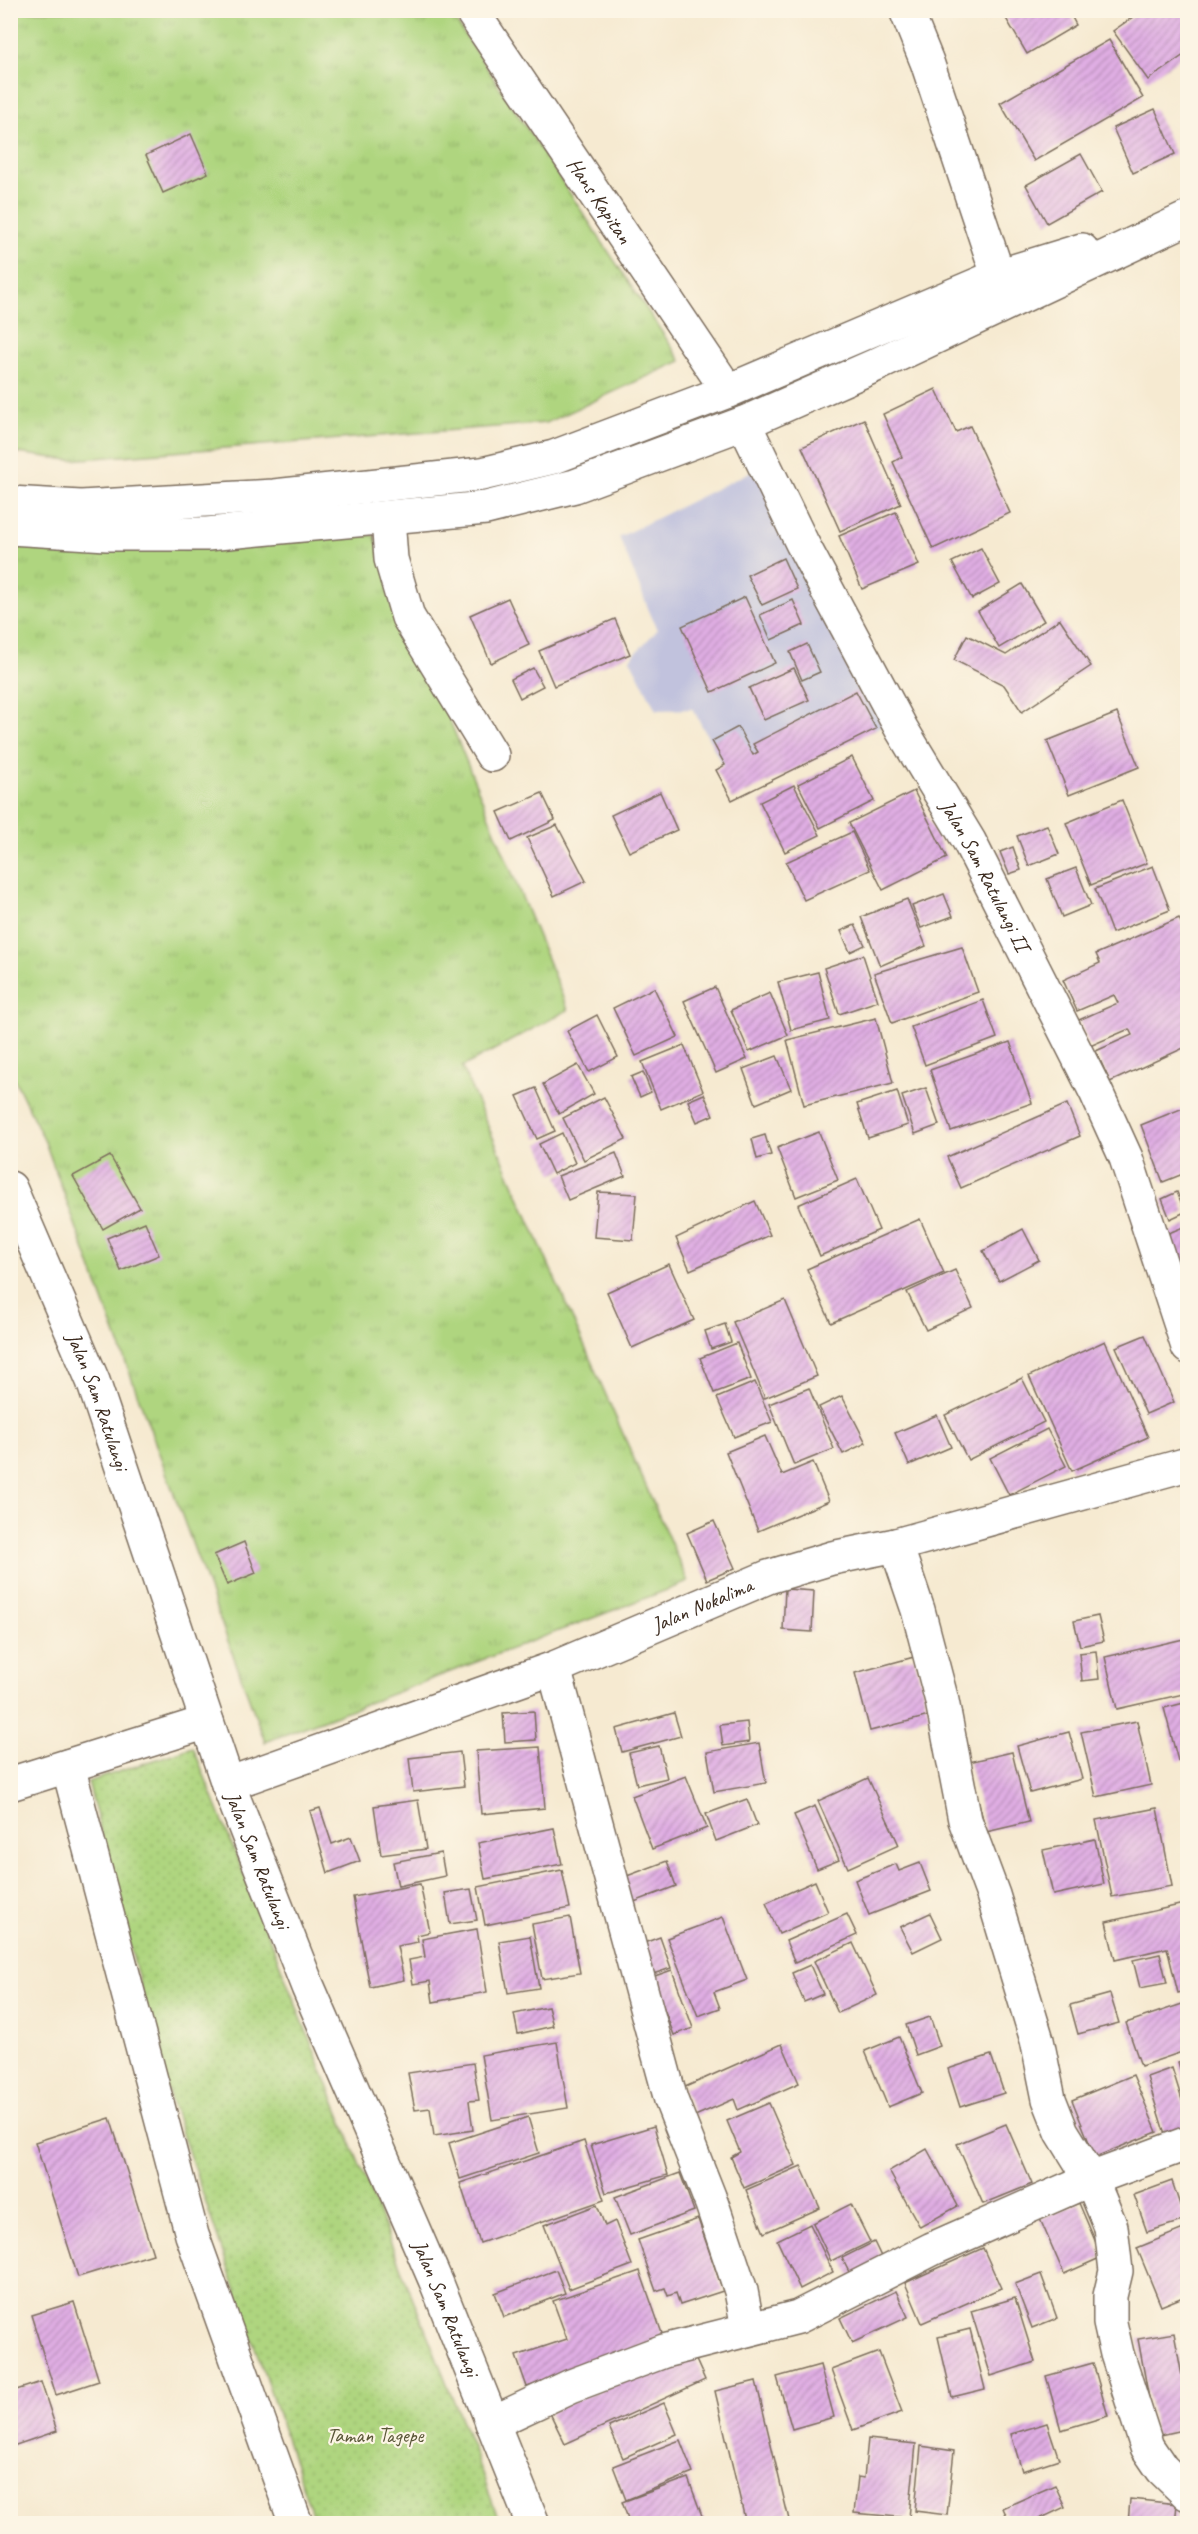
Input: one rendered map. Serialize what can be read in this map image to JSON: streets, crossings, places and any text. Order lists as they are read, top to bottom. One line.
{"streets":{"street":["Hans Kapitan","Jalan Sam Ratulangi II","Jalan Sam Ratulangi","Jalan Nokalima"]},"crossings":[["Jalan Sam Ratulangi","Jalan Nokalima"]],"parks":["Taman Tagepe"]}
